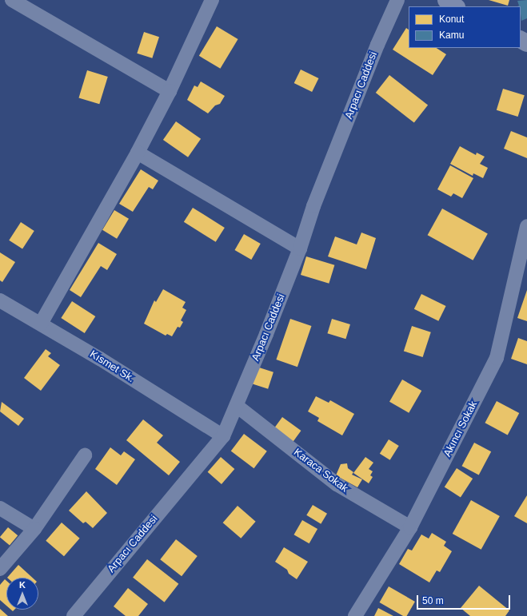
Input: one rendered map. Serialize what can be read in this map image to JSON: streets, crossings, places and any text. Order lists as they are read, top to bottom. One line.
{"streets":{"street":["Arpacı Caddesi","Kısmet Sk.","Akıncı Sokak","Karaca Sokak"]},"crossings":[["Arpacı Caddesi","Kısmet Sk."],["Arpacı Caddesi","Karaca Sokak"],["Akıncı Sokak","Karaca Sokak"]],"legend":["Konut","Kamu"],"scale_bar":"50 m","north":"top"}
